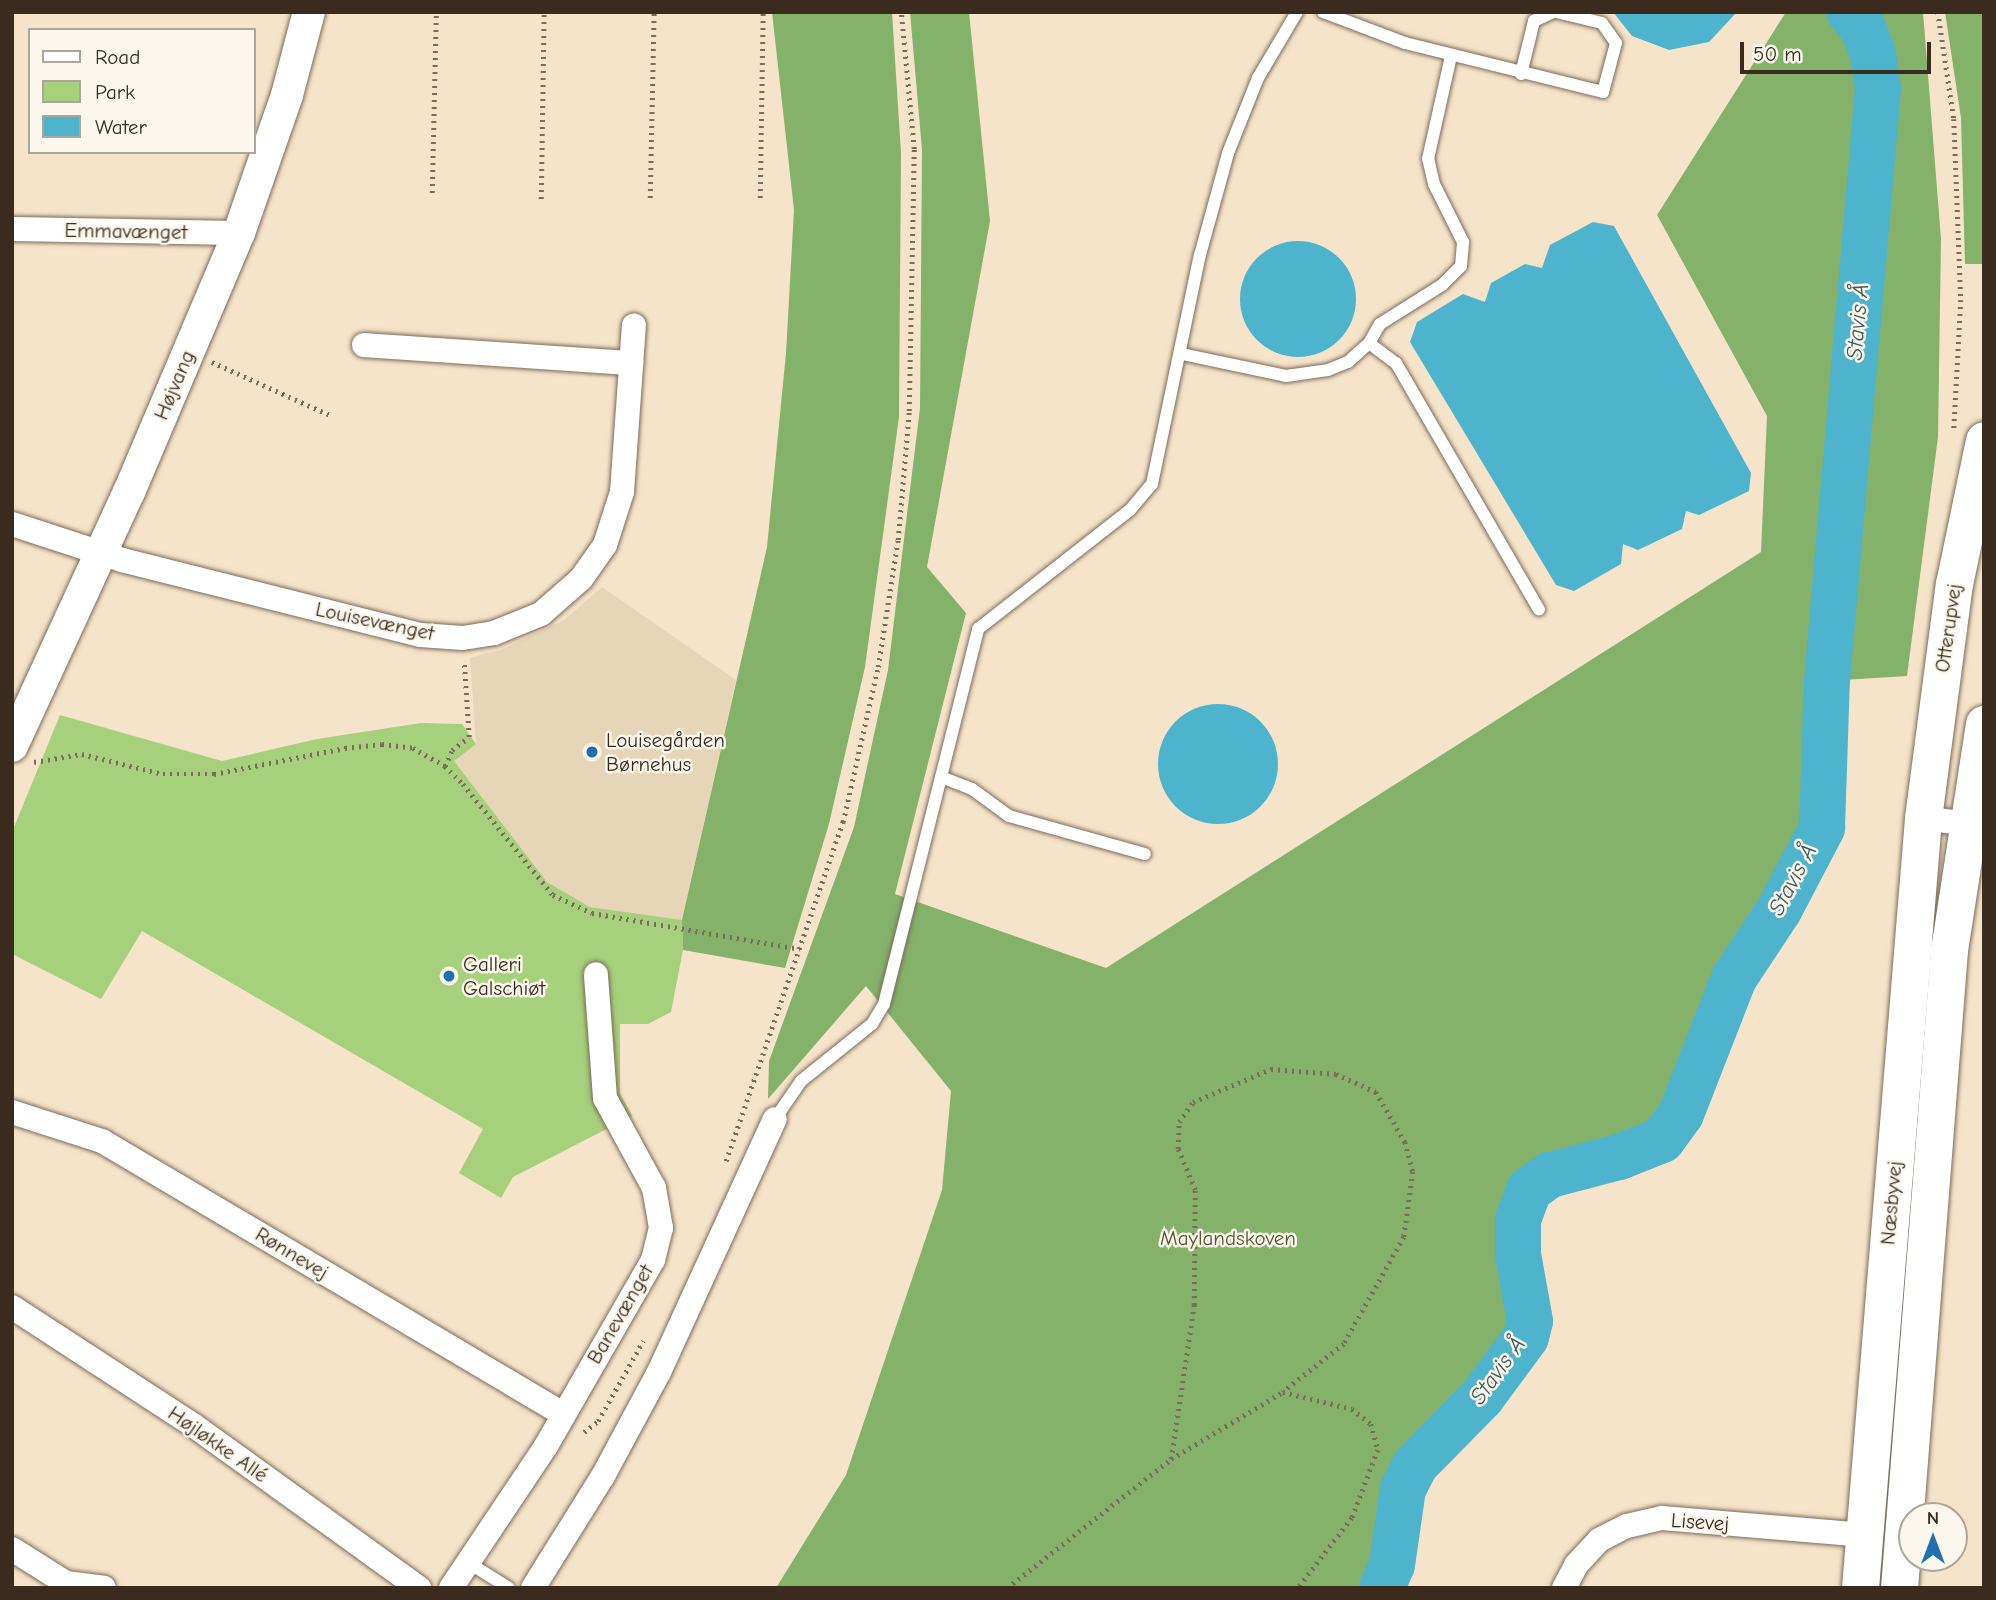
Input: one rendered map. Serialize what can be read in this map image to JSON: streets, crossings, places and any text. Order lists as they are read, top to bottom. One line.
{"streets":{"main road":["Otterupvej","Næsbyvej"],"street":["Emmavænget","Højvang","Louisevænget","Rønnevej","Banevænget","Højløkke Allé","Lisevej"]},"crossings":[["Emmavænget","Højvang"],["Højvang","Louisevænget"],["Otterupvej","Næsbyvej"],["Næsbyvej","Lisevej"],["Rønnevej","Banevænget"]],"water":["Stavis Å"],"parks":["Maylandskoven"],"places":["Louisegården Børnehus","Galleri Galschiøt"],"legend":["Road","Park","Water"],"scale_bar":"50 m","north":"top"}
